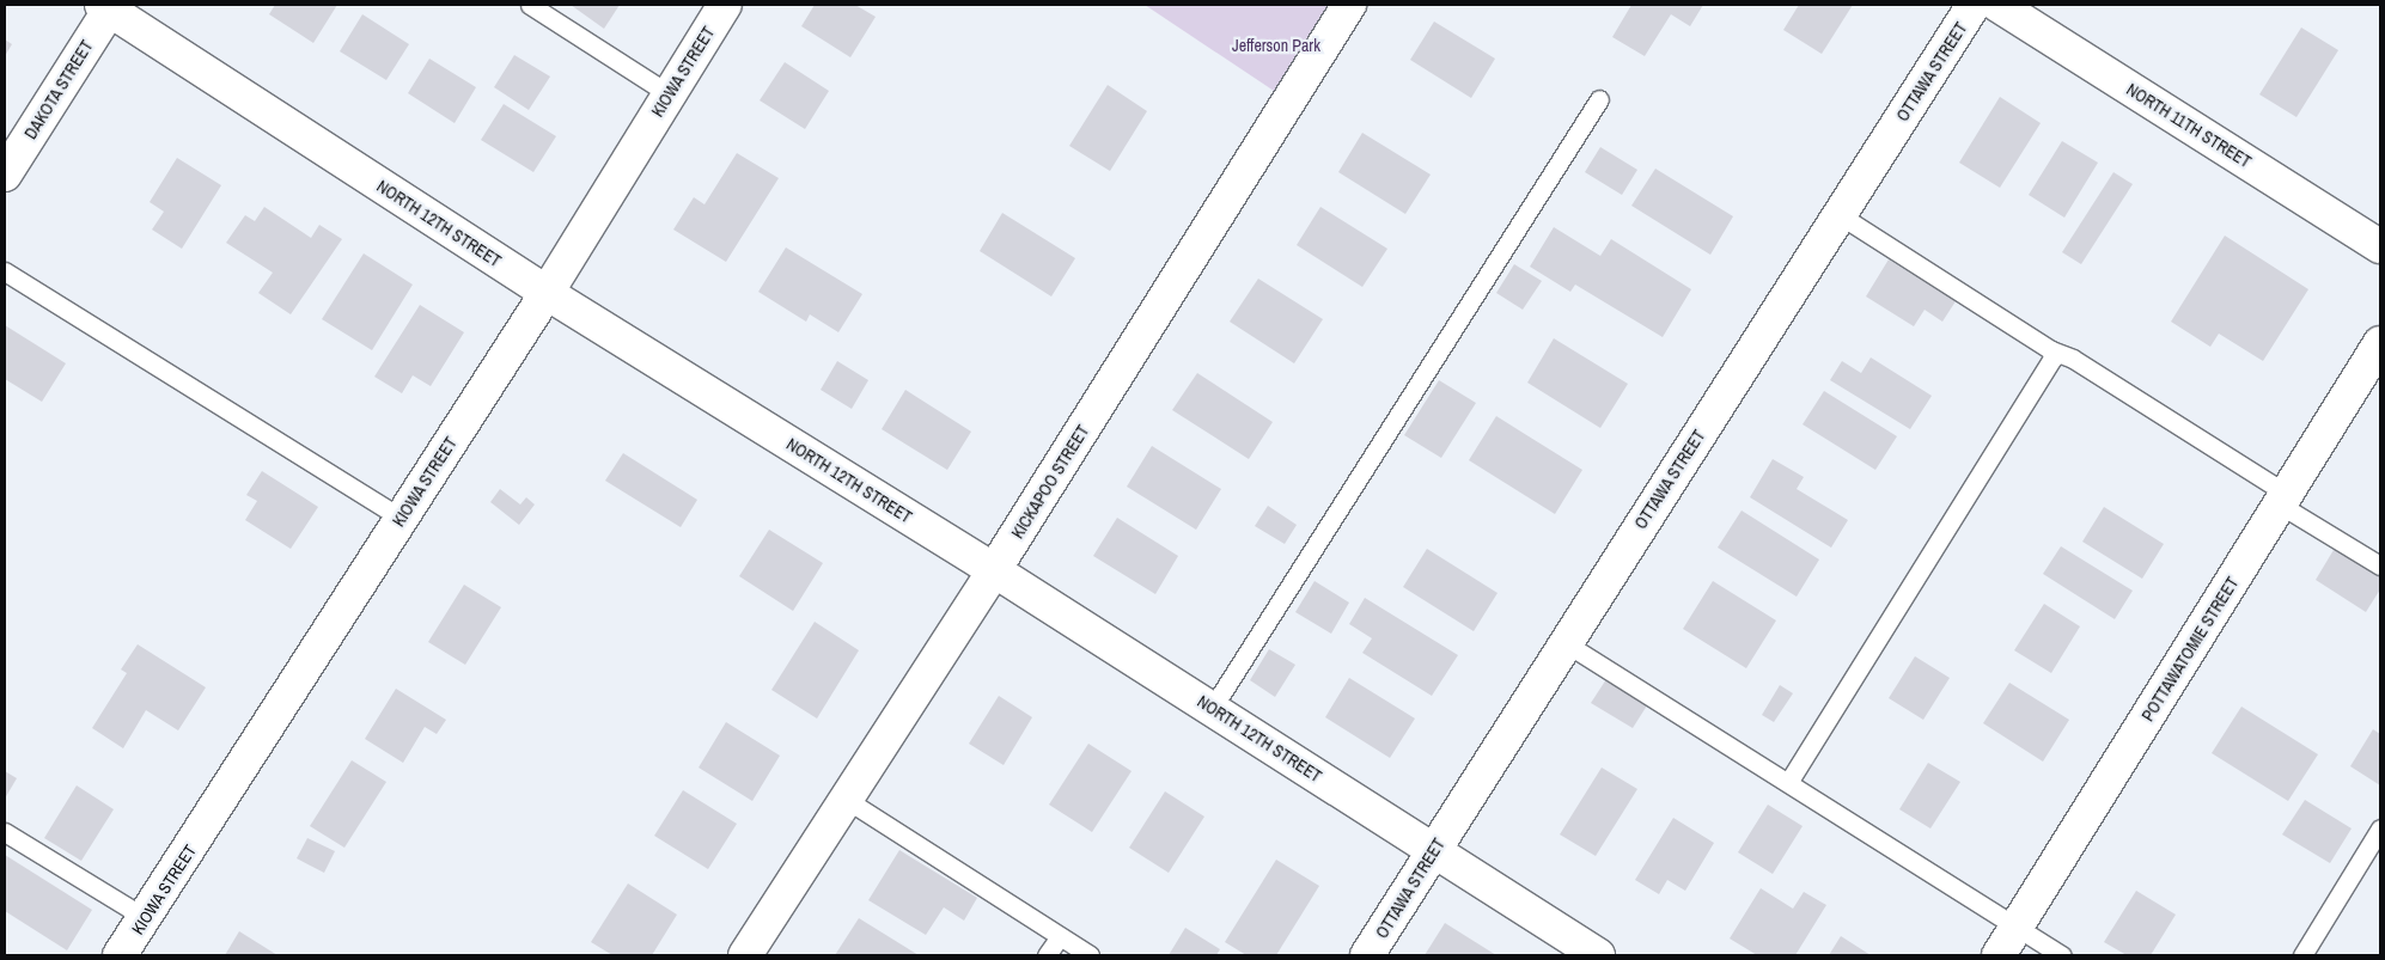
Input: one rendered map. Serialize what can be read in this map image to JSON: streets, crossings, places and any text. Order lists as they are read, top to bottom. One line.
{"streets":{"street":["KIOWA STREET","OTTAWA STREET","DAKOTA STREET","NORTH 11TH STREET","NORTH 12TH STREET","KICKAPOO STREET","POTTAWATOMIE STREET"]},"crossings":[["KIOWA STREET","NORTH 12TH STREET"],["OTTAWA STREET","NORTH 12TH STREET"],["DAKOTA STREET","NORTH 12TH STREET"],["NORTH 12TH STREET","KICKAPOO STREET"]],"parks":["Jefferson Park"]}
